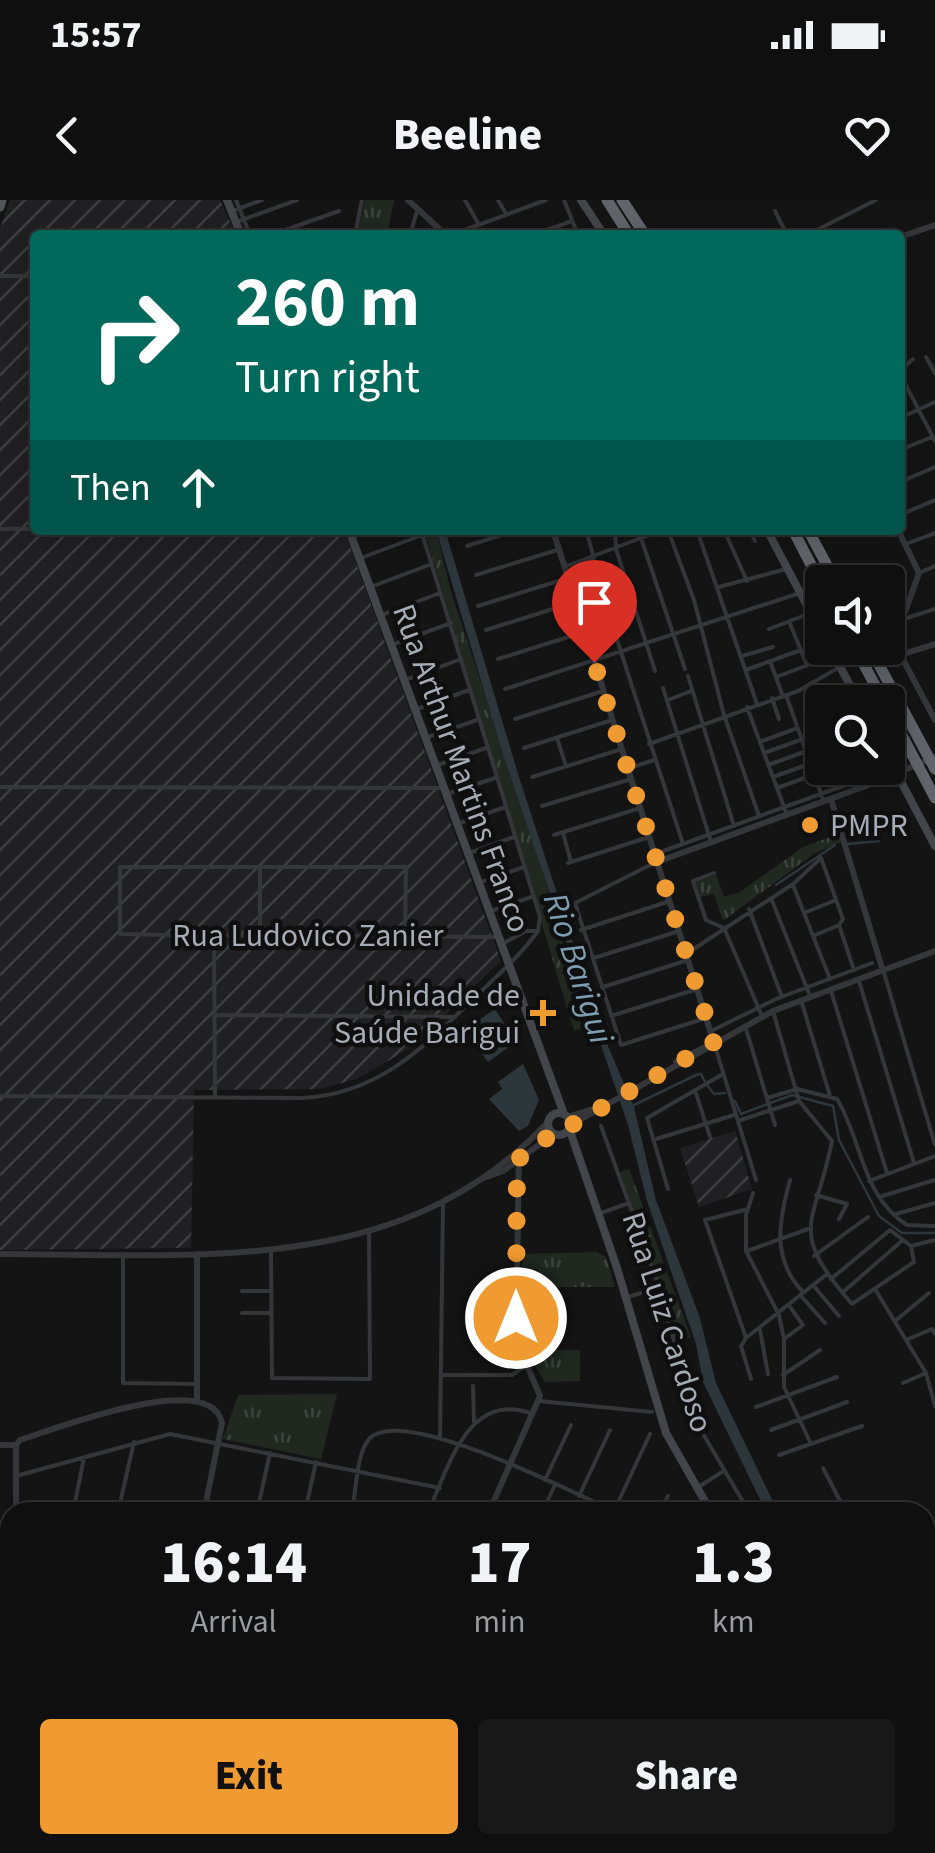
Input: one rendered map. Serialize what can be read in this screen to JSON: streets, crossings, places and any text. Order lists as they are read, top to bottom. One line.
{"streets":{"main road":["Rua Arthur Martins Franco"],"street":["Rua Ludovico Zanier","Rua Luiz Cardoso"]},"crossings":[["Rua Arthur Martins Franco","Rua Ludovico Zanier"]],"water":["Rio Barigui"],"places":{"other":["PMPR"],"health":["Unidade de Saúde Barigui"]},"page":{"status":"15:57","header":"Beeline","turn":["260 m","Turn right"],"then":"Then","eta":["16:14","Arrival","17","min","1.3","km"],"buttons":["Exit","Share"]}}
